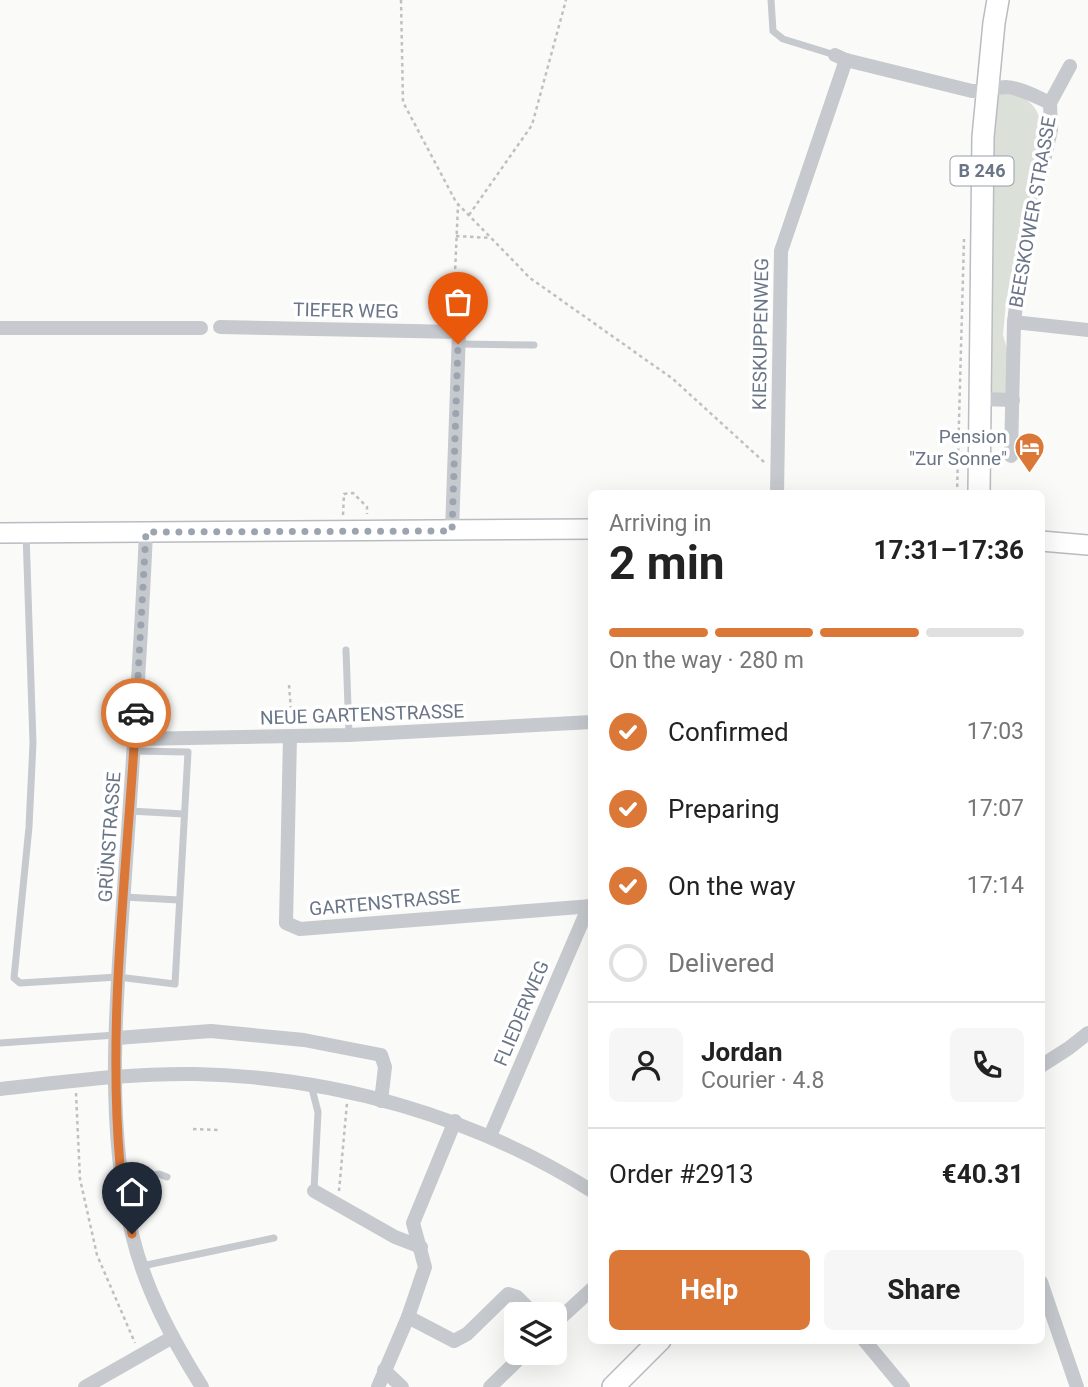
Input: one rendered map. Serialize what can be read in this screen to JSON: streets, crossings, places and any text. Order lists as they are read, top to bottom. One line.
{"streets":{"main road":["B 246","BEESKOWER STRASSE"],"street":["TIEFER WEG","KIESKUPPENWEG","NEUE GARTENSTRASSE","GRÜNSTRASSE","GARTENSTRASSE","FLIEDERWEG"]},"crossings":[["NEUE GARTENSTRASSE","GRÜNSTRASSE"],["NEUE GARTENSTRASSE","GARTENSTRASSE"]],"places":{"hotel":["Pension \"Zur Sonne\""]},"page":{"heading":["2 min","Arriving in","17:31–17:36"],"panel":["Jordan","Courier · 4.8","Order #2913","€40.31"],"bar":"On the way · 280 m","list":[["Confirmed","17:03"],["Preparing","17:07"],["On the way","17:14"],"Delivered"],"buttons":["Help","Share"]}}
